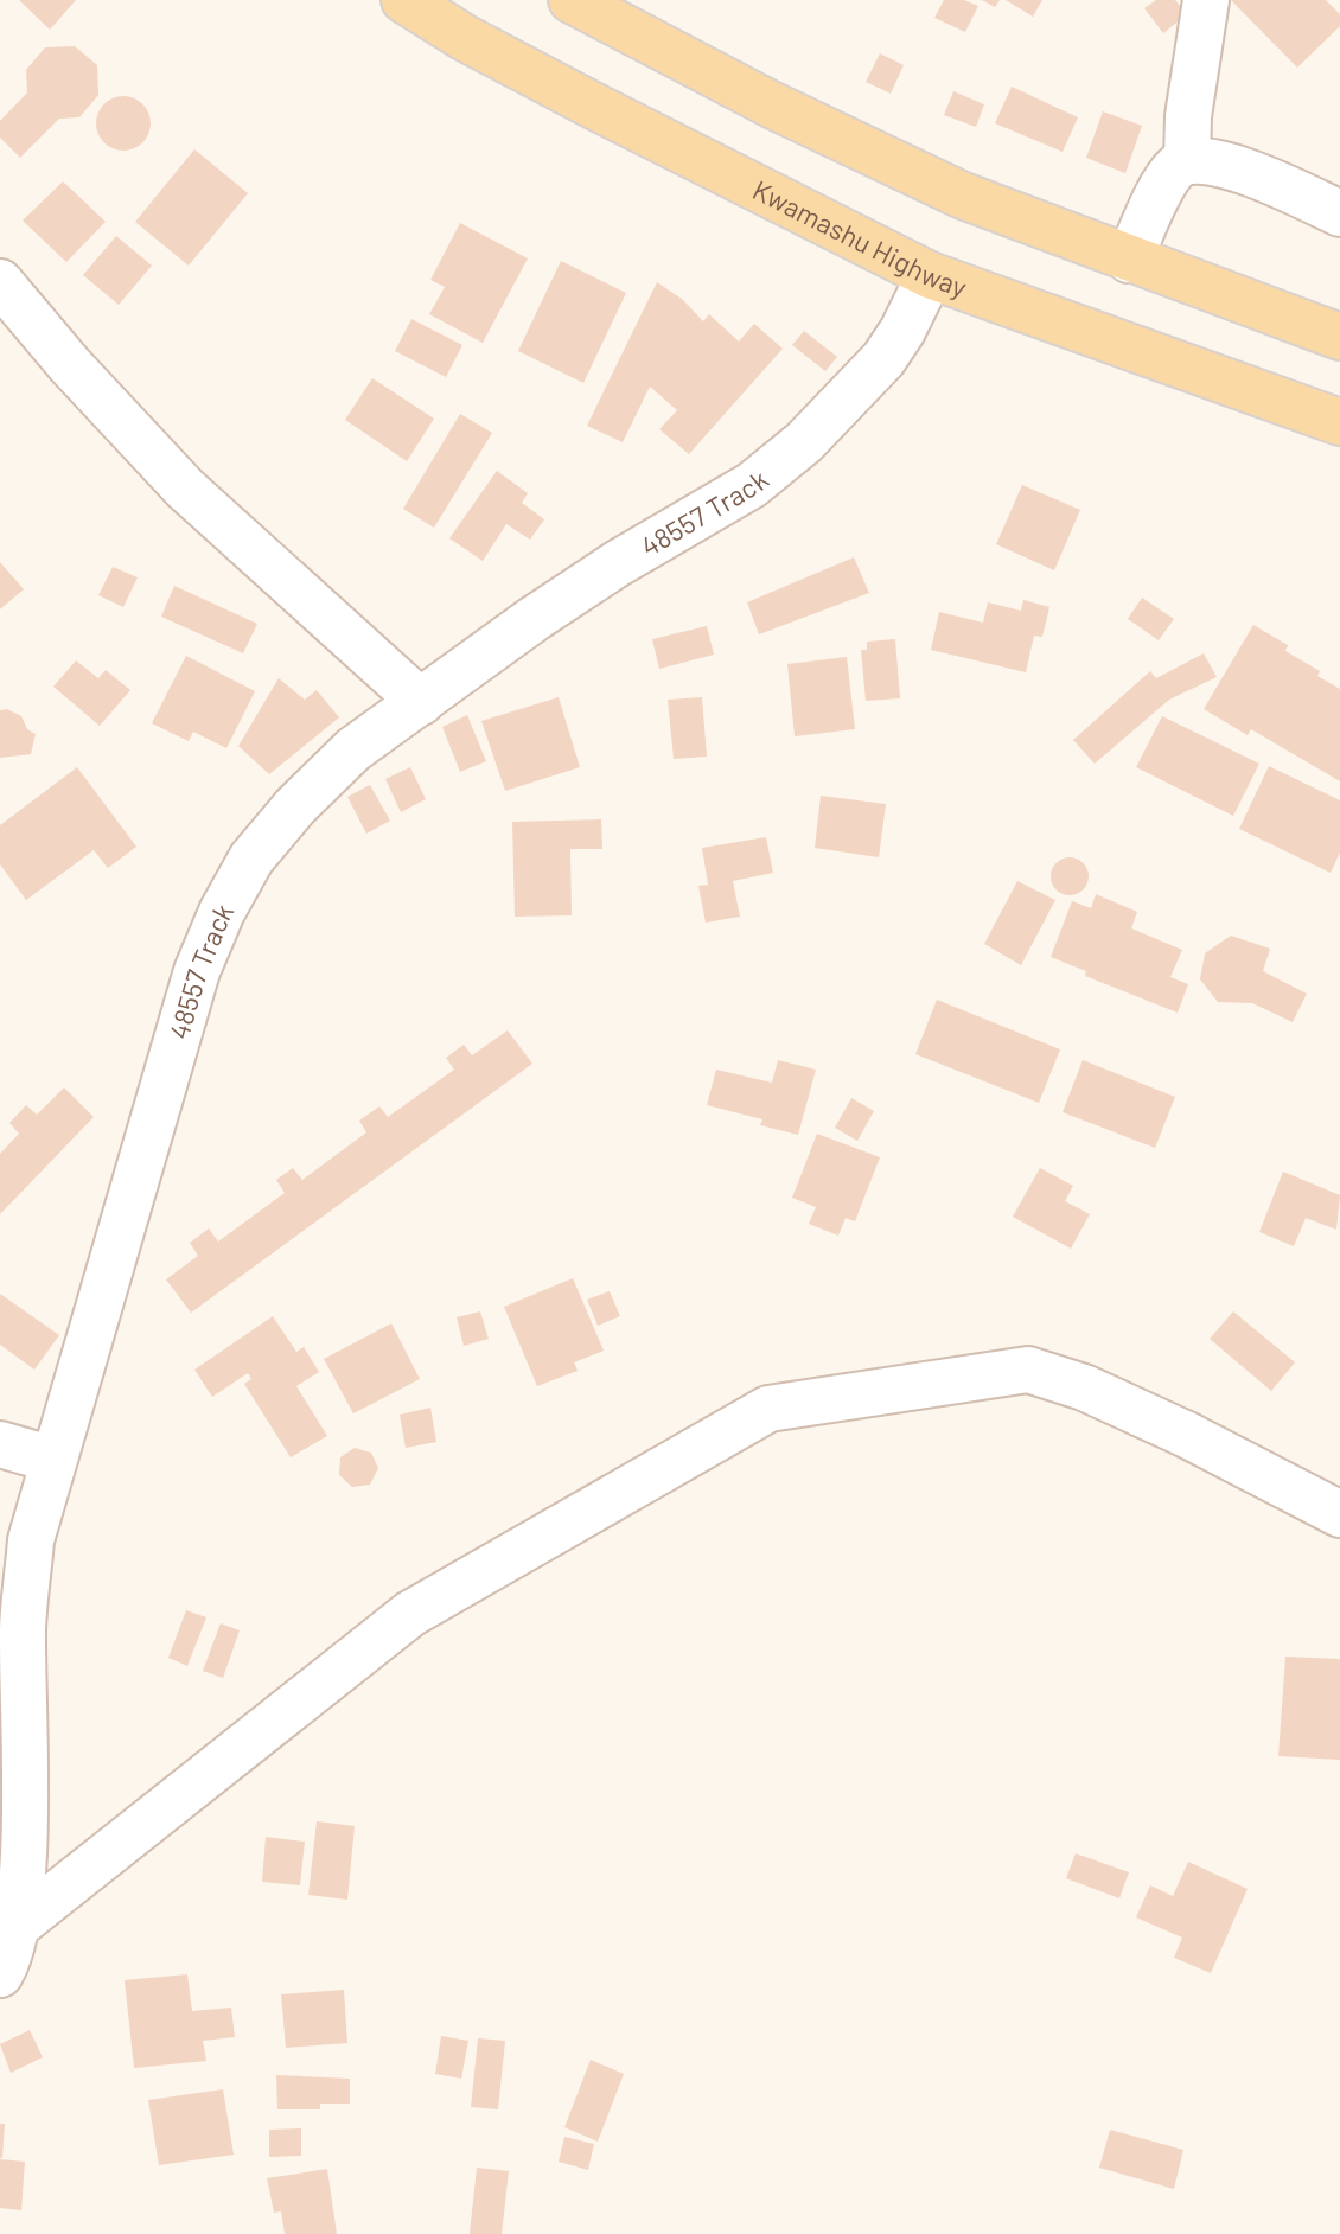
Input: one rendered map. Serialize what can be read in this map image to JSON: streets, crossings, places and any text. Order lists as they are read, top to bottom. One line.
{"streets":{"main road":["Kwamashu Highway"],"street":["48557 Track"]},"crossings":[["Kwamashu Highway","48557 Track"]]}
